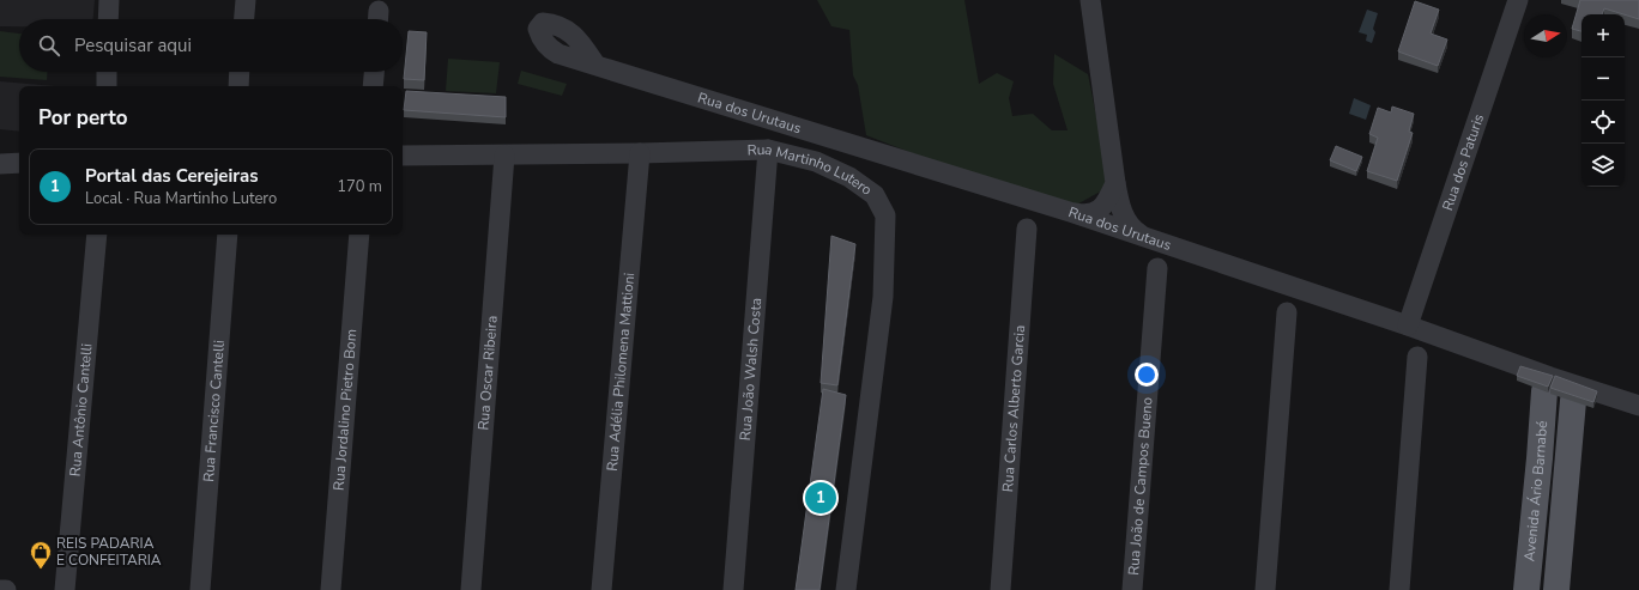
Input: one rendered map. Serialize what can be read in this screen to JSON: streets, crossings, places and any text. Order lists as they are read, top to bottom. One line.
{"streets":{"main road":["Avenida Ário Barnabé"],"street":["Rua dos Urutaus","Rua dos Paturis","Rua Martinho Lutero","Rua João Walsh Costa","Rua Adélia Philomena Mattioni","Rua Oscar Ribeira","Rua Carlos Alberto Garcia","Rua Antônio Cantelli","Rua Francisco Cantelli","Rua Jordalino Pietro Bom","Rua João de Campos Bueno"]},"crossings":[["Rua dos Urutaus","Rua dos Paturis"],["Rua Martinho Lutero","Rua João Walsh Costa"],["Rua Martinho Lutero","Rua Adélia Philomena Mattioni"],["Rua Martinho Lutero","Rua Oscar Ribeira"]],"places":{"shop":["REIS PADARIA E CONFEITARIA"]},"north":"right","page":{"map_buttons":["+","−"],"search":"Pesquisar aqui","heading":"Por perto","list":[{"mark":"1","name":"Portal das Cerejeiras","note":"Local · Rua Martinho Lutero","value":"170 m"}],"pins":"1"}}
